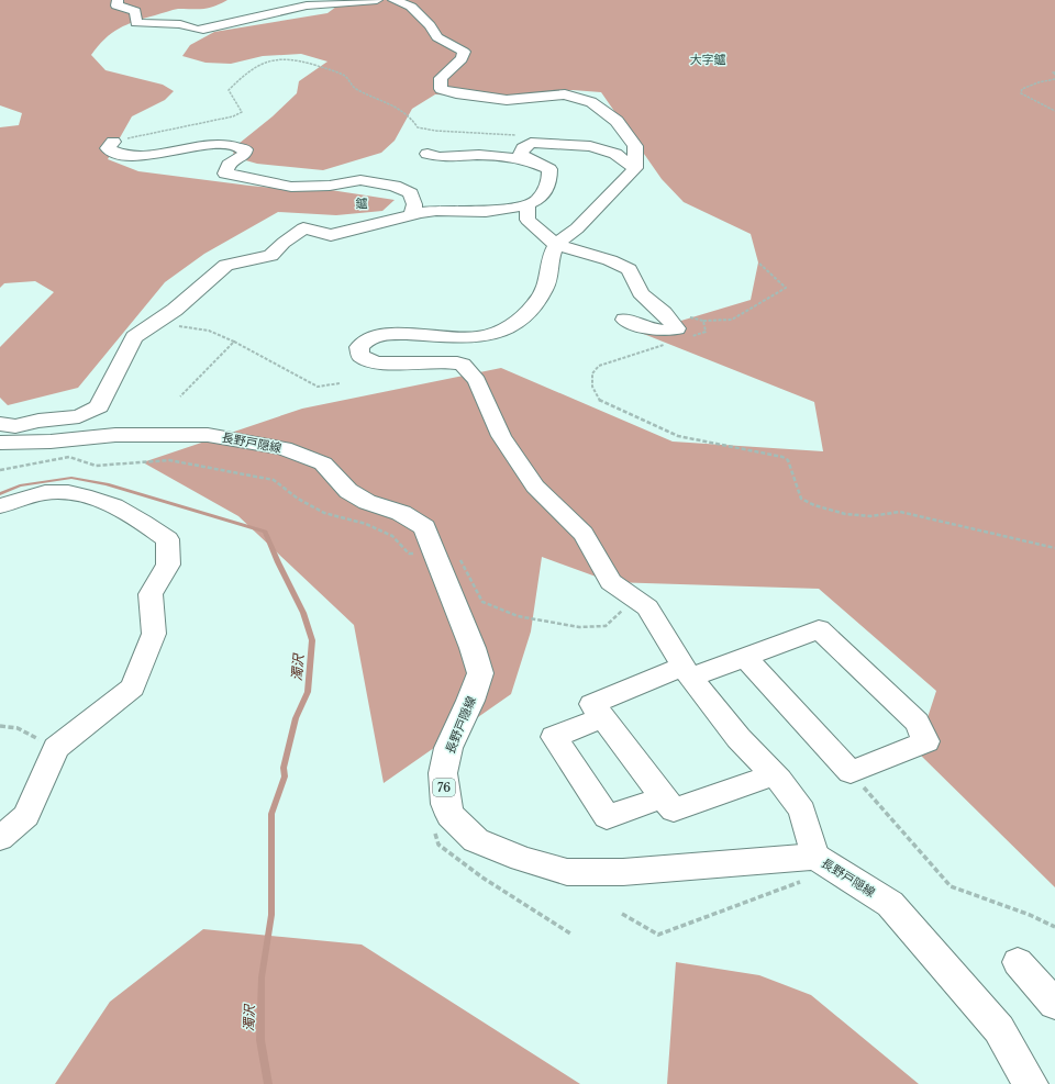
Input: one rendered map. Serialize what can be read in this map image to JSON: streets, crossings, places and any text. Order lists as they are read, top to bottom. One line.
{"streets":{"main road":["長野戸隠線","76"]},"districts":["大字鑪","鑪"],"water":["濁沢"]}
